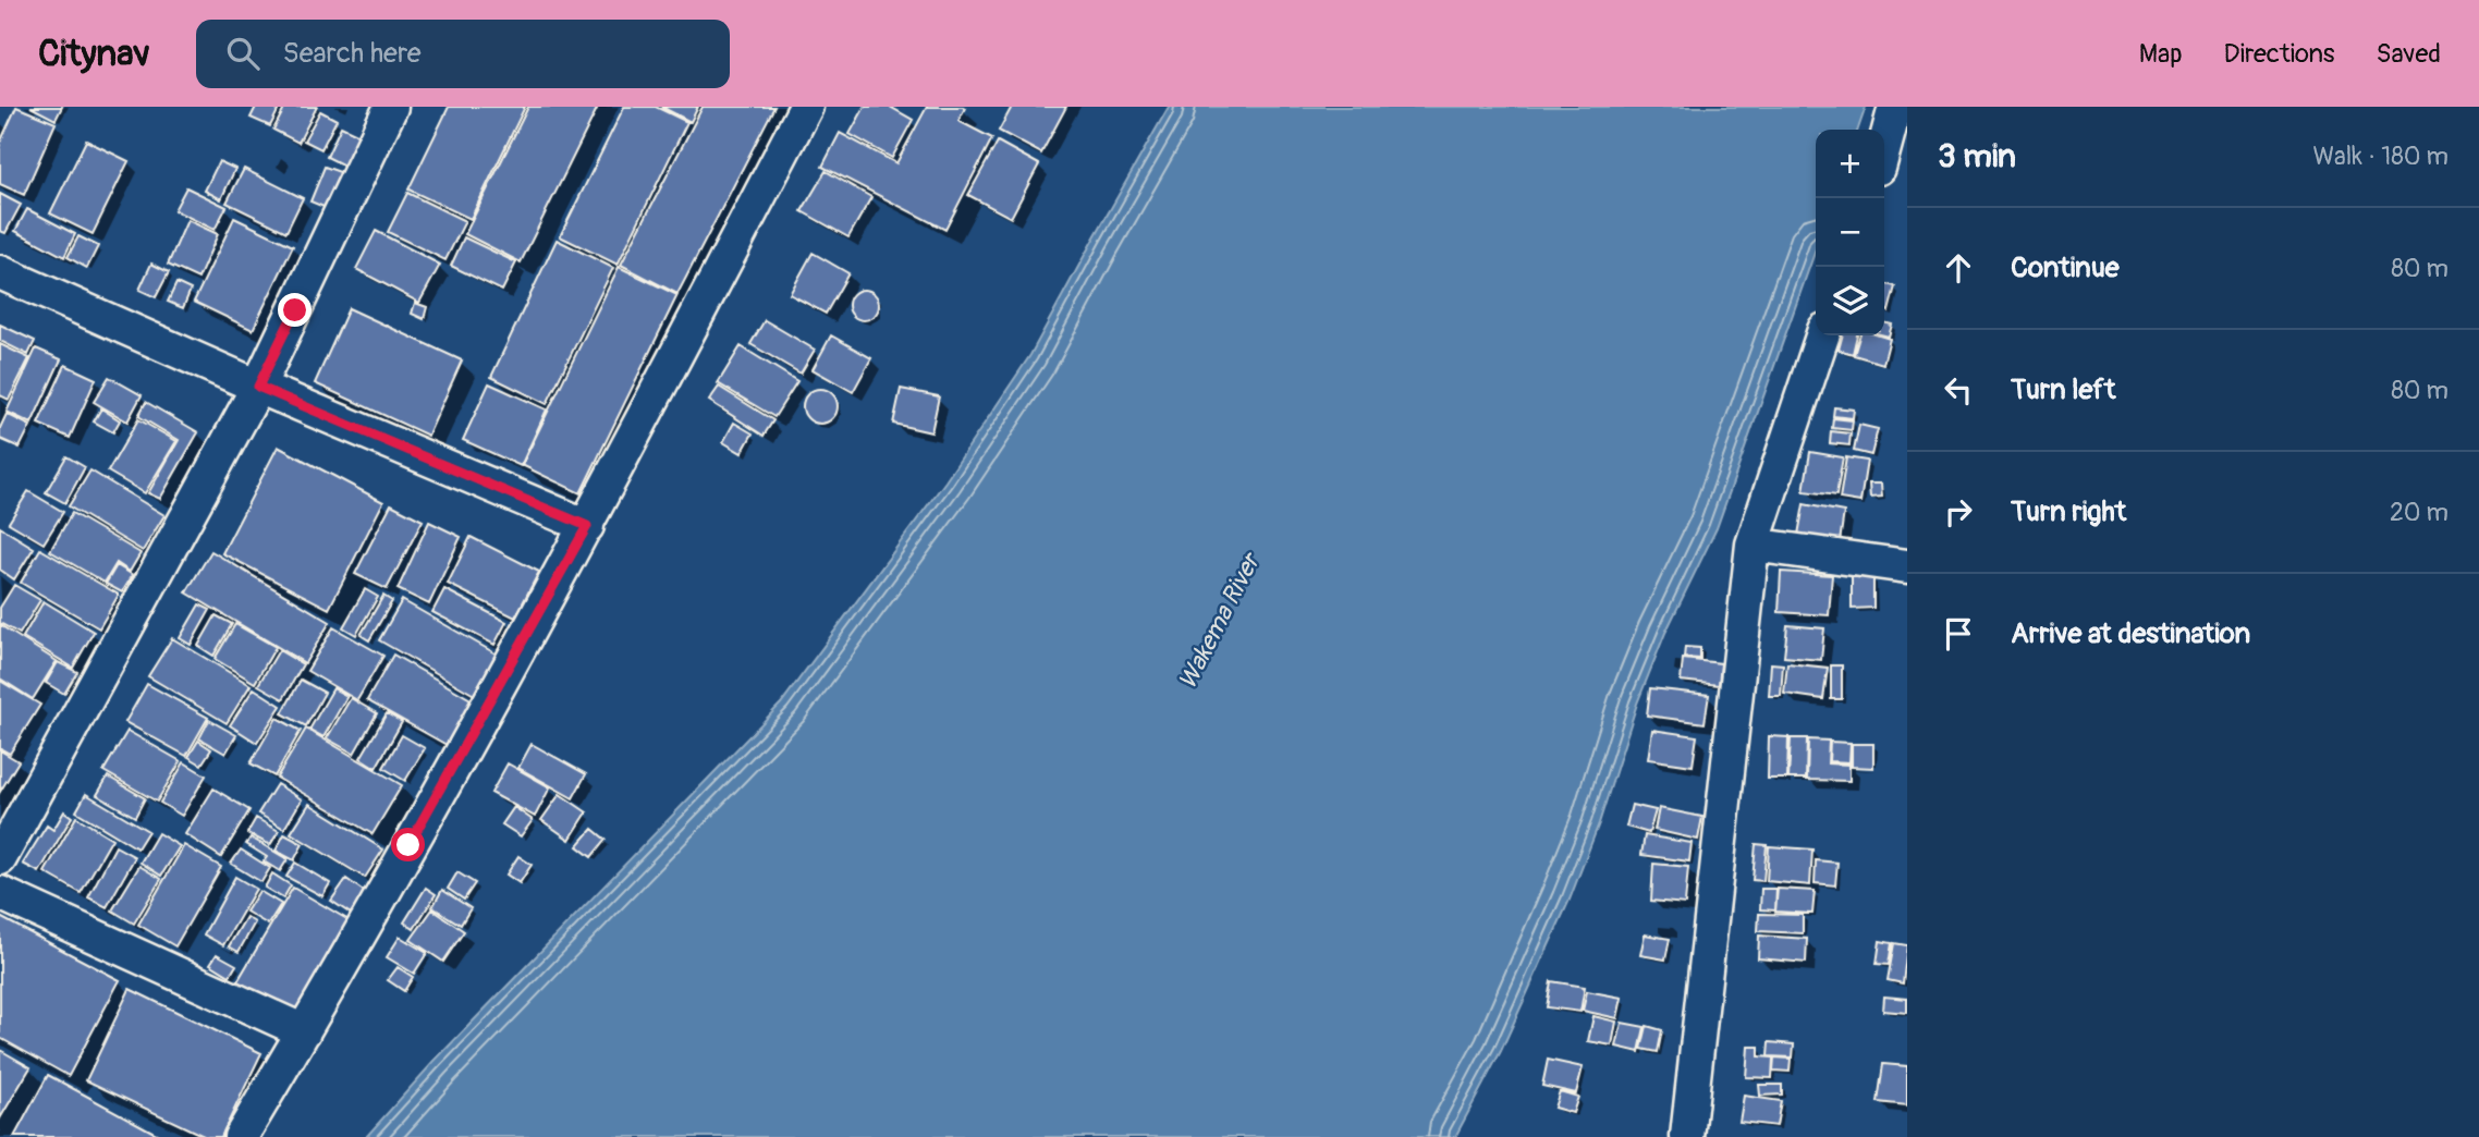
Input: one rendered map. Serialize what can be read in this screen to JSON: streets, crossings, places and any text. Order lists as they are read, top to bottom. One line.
{"water":["Wakema River"],"page":{"header":"Citynav","search":"Search here","nav":["Map","Directions","Saved"],"heading":["3 min","Walk · 180 m"],"map_buttons":["+","−"],"list":[["Continue","80 m"],["Turn left","80 m"],["Turn right","20 m"],"Arrive at destination"]}}
